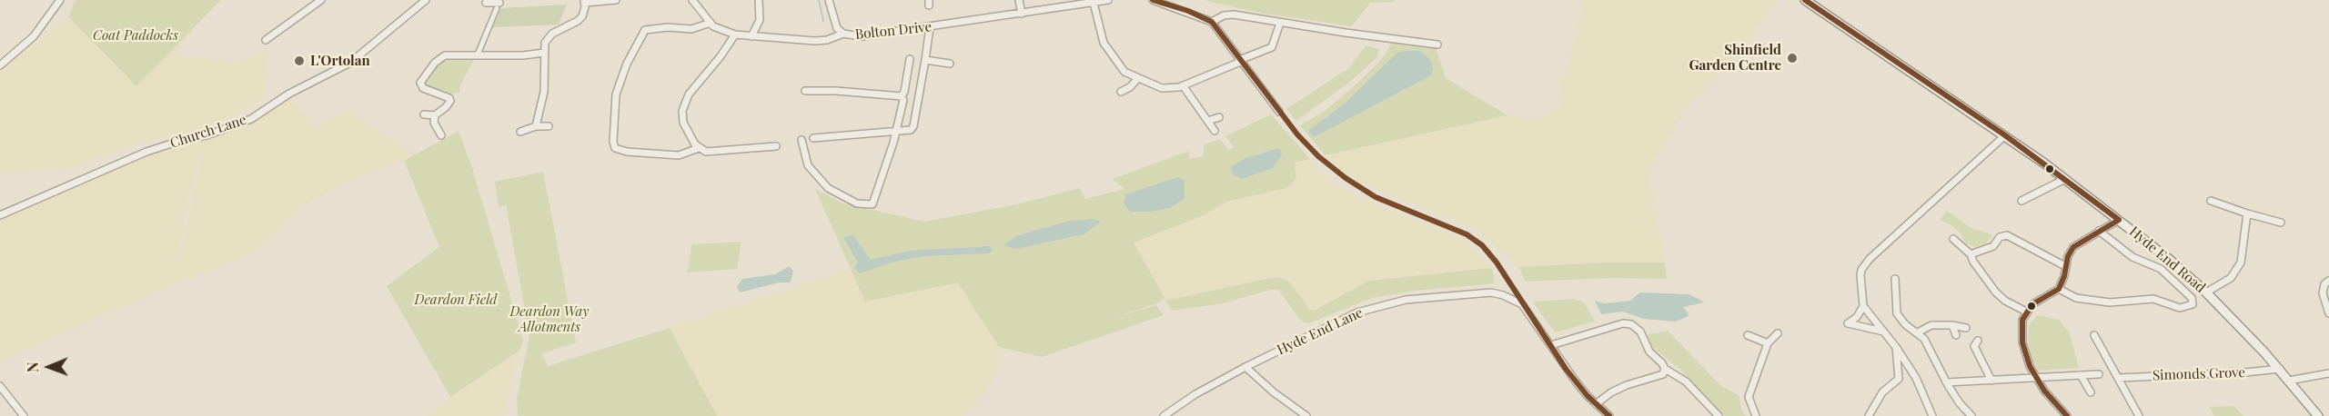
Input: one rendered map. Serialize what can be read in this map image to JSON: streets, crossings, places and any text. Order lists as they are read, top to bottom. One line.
{"streets":{"main road":["Hyde End Road"],"street":["Bolton Drive","Church Lane","Hyde End Lane","Simonds Grove"]},"crossings":[["Hyde End Road","Simonds Grove"]],"parks":["Coat Paddocks","Deardon Field","Deardon Way Allotments"],"places":["Shinfield Garden Centre","L'Ortolan"],"north":"left"}
